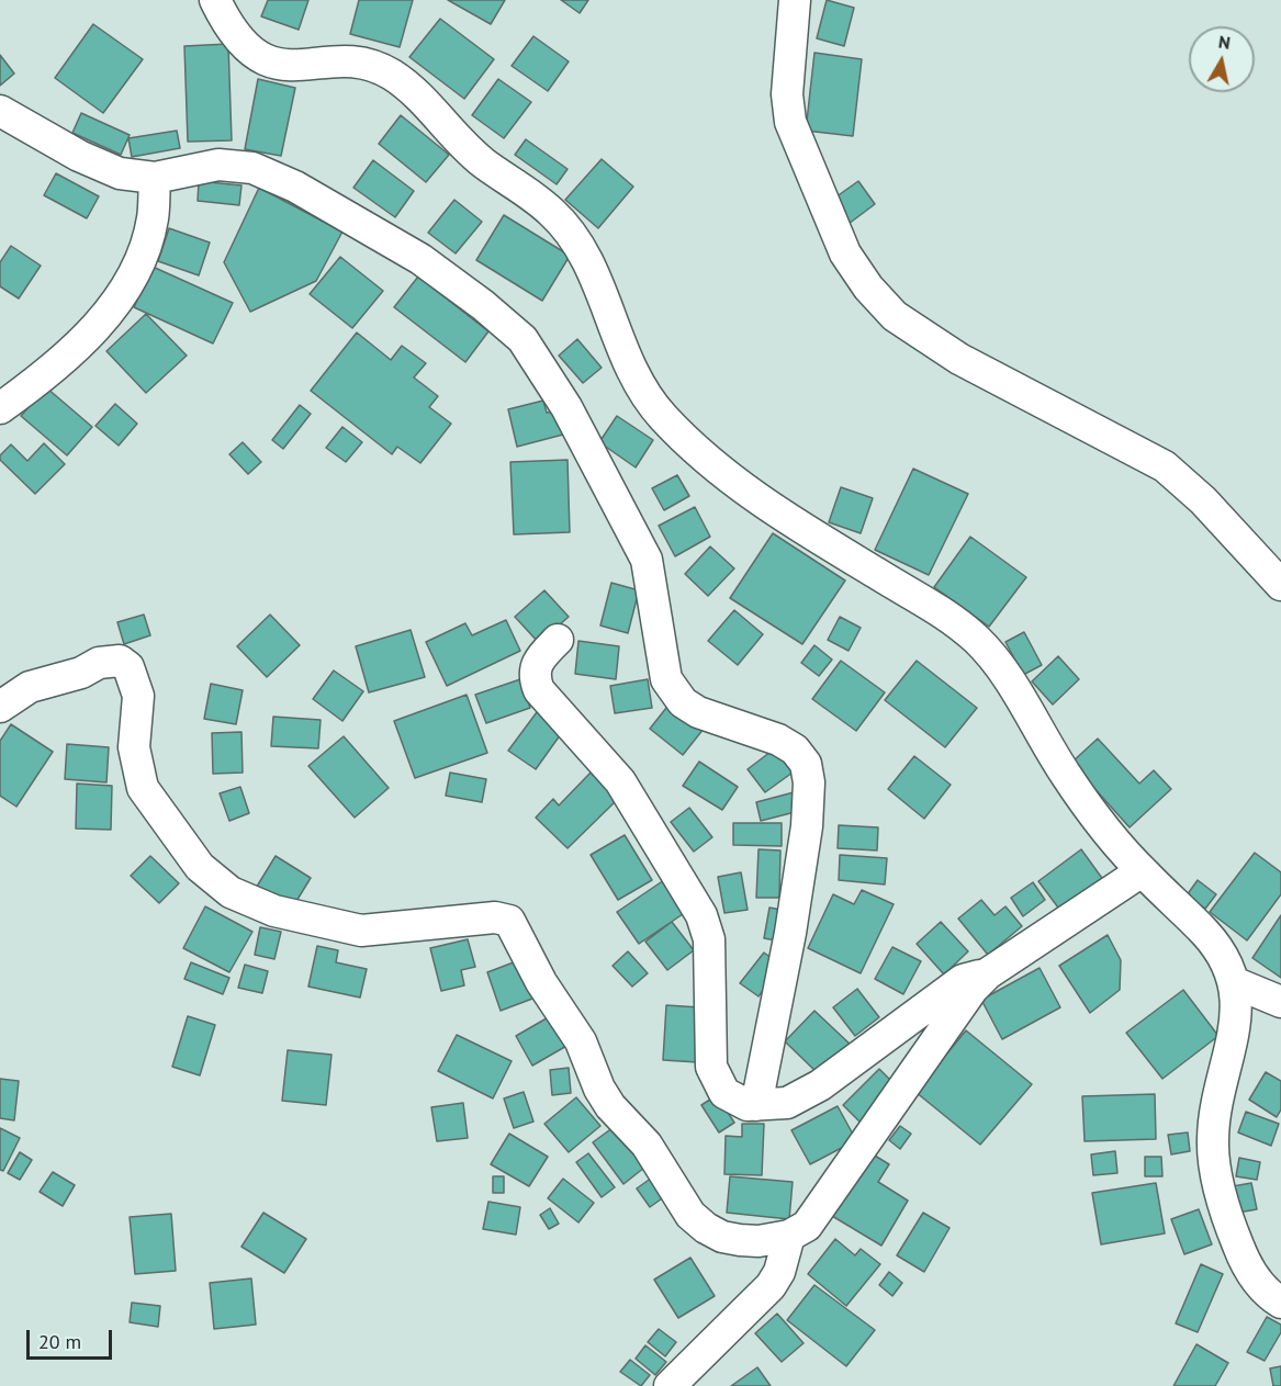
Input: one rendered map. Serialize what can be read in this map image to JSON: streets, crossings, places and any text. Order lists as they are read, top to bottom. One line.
{"scale_bar":"20 m","north":"top"}
